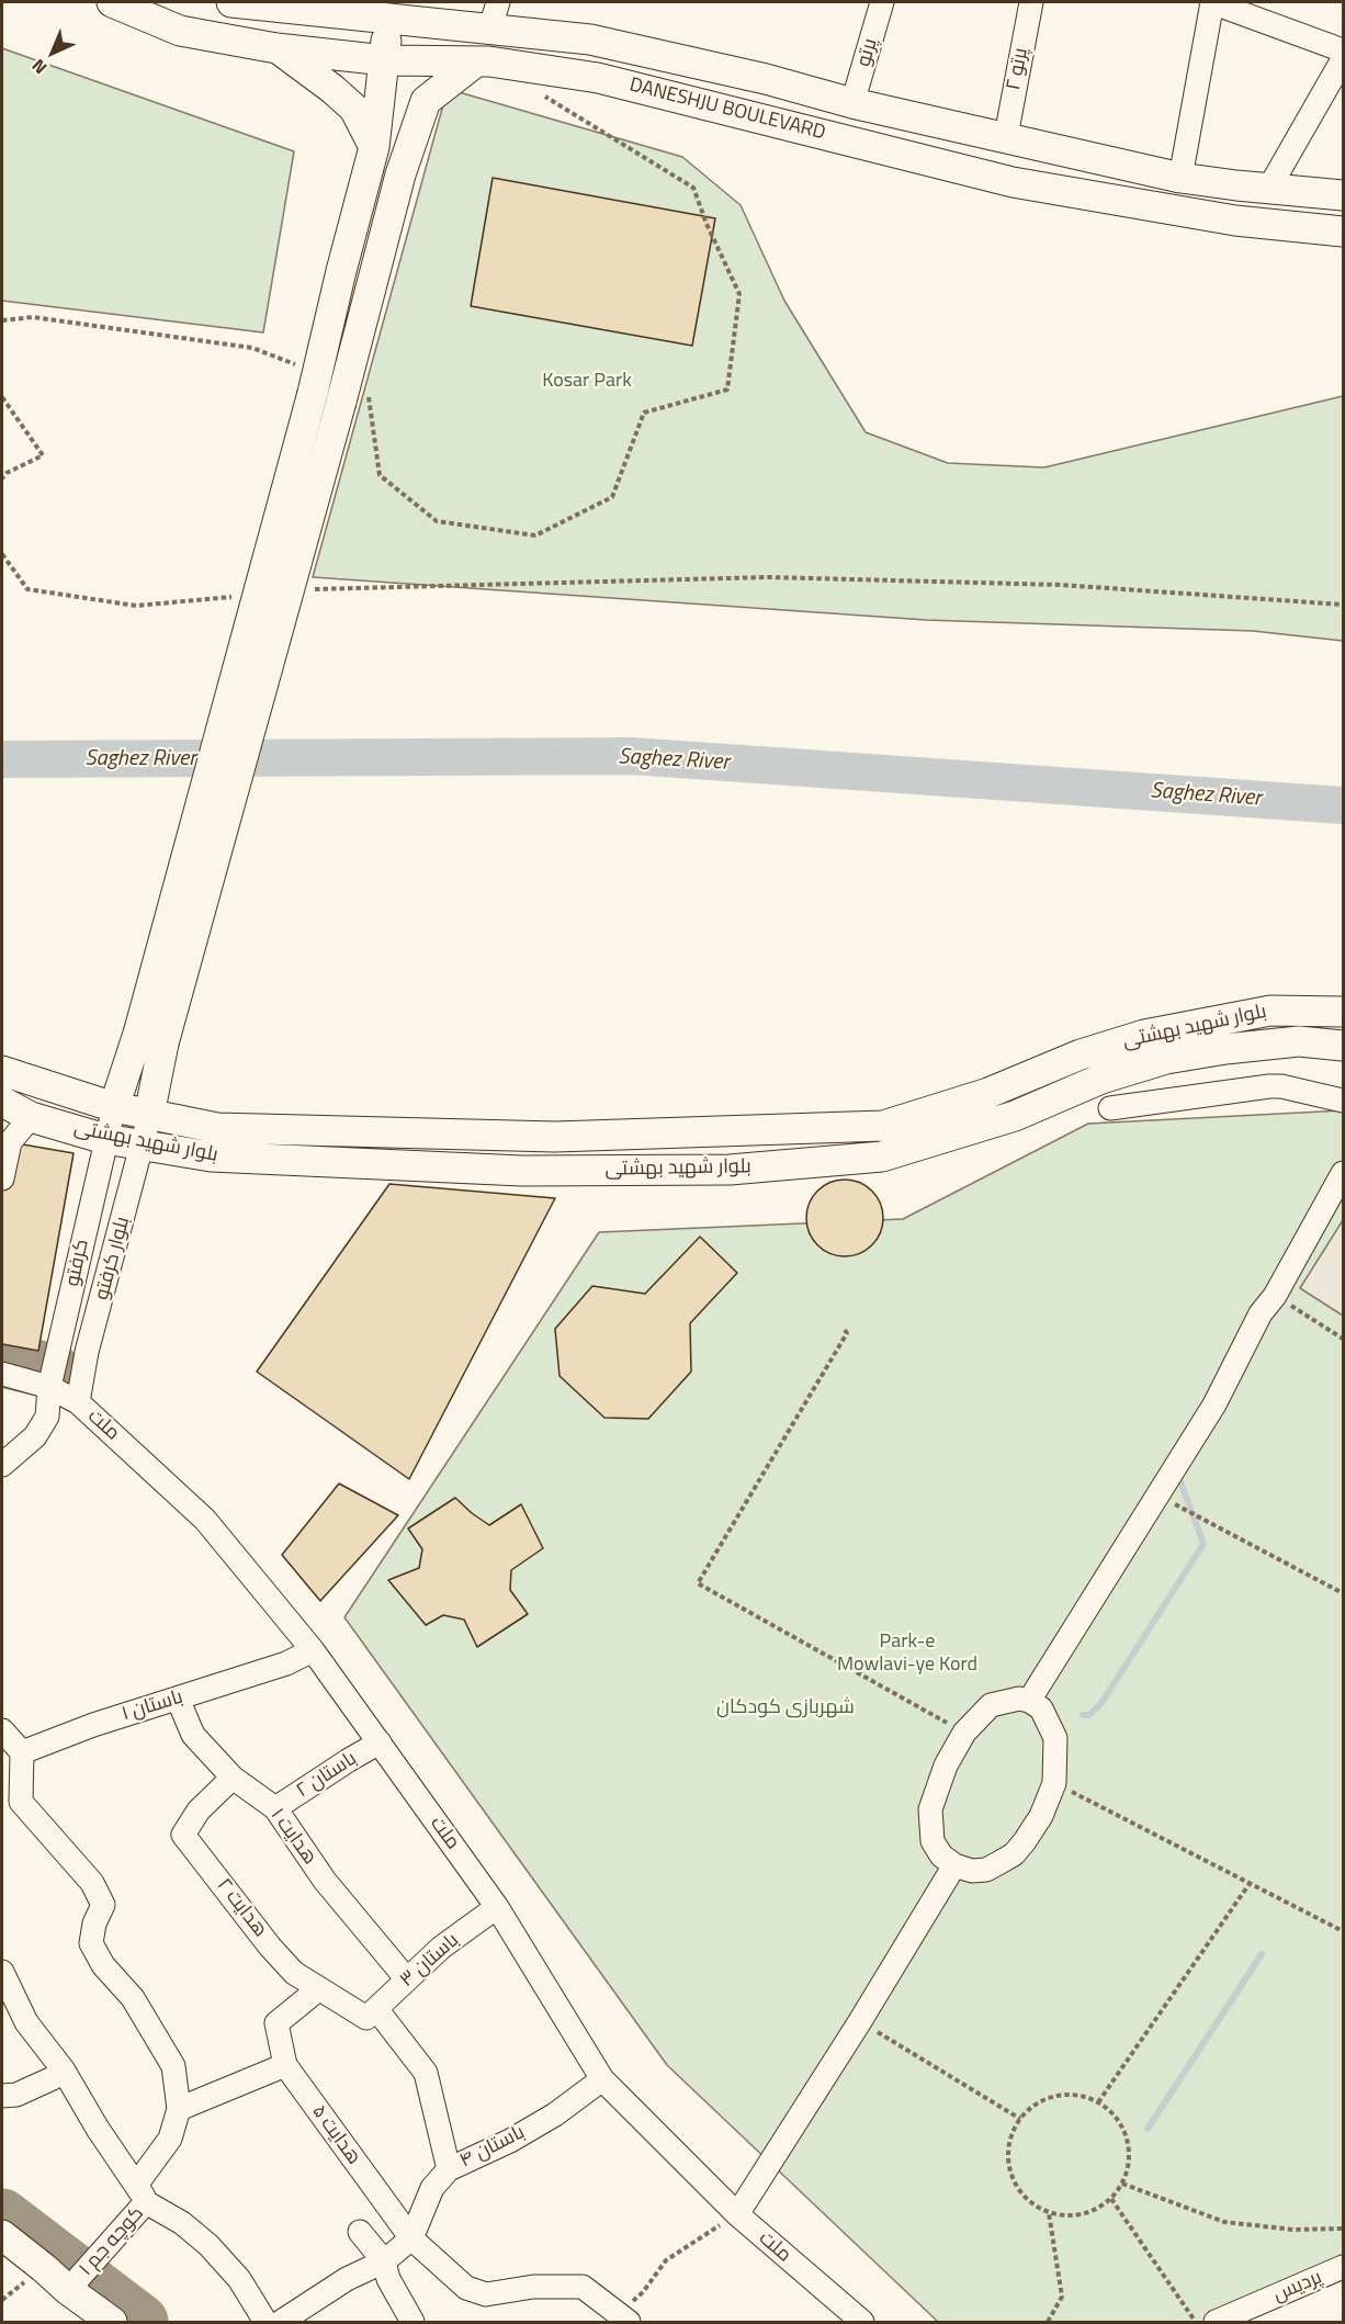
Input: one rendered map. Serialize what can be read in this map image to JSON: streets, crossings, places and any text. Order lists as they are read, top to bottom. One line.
{"streets":{"main road":["DANESHJU BOULEVARD","بلوار شهید بهشتی"],"street":["پرتو","پرتو ۲","بلوار کرفتو","کرفتو","ملت","باستان ۱","باستان ۲","هدایت ۱","هدایت ۲","باستان ۳","هدایت ۵","باستان ۴","۱ کوچه جم","پردیس"]},"crossings":[["پرتو","DANESHJU BOULEVARD"],["پرتو ۲","DANESHJU BOULEVARD"],["بلوار شهید بهشتی","بلوار کرفتو"],["بلوار شهید بهشتی","کرفتو"],["بلوار کرفتو","ملت"],["کرفتو","ملت"],["ملت","باستان ۱"],["ملت","باستان ۲"],["ملت","باستان ۳"],["ملت","باستان ۴"],["باستان ۱","هدایت ۱"],["باستان ۲","هدایت ۱"],["هدایت ۱","هدایت ۲"],["هدایت ۱","باستان ۳"],["هدایت ۲","باستان ۳"],["هدایت ۲","هدایت ۵"],["هدایت ۵","باستان ۴"]],"water":["Saghez River"],"parks":["Kosar Park","Park-e Mowlavi-ye Kord","شهربازی کودکان"],"north":"bottom left"}
